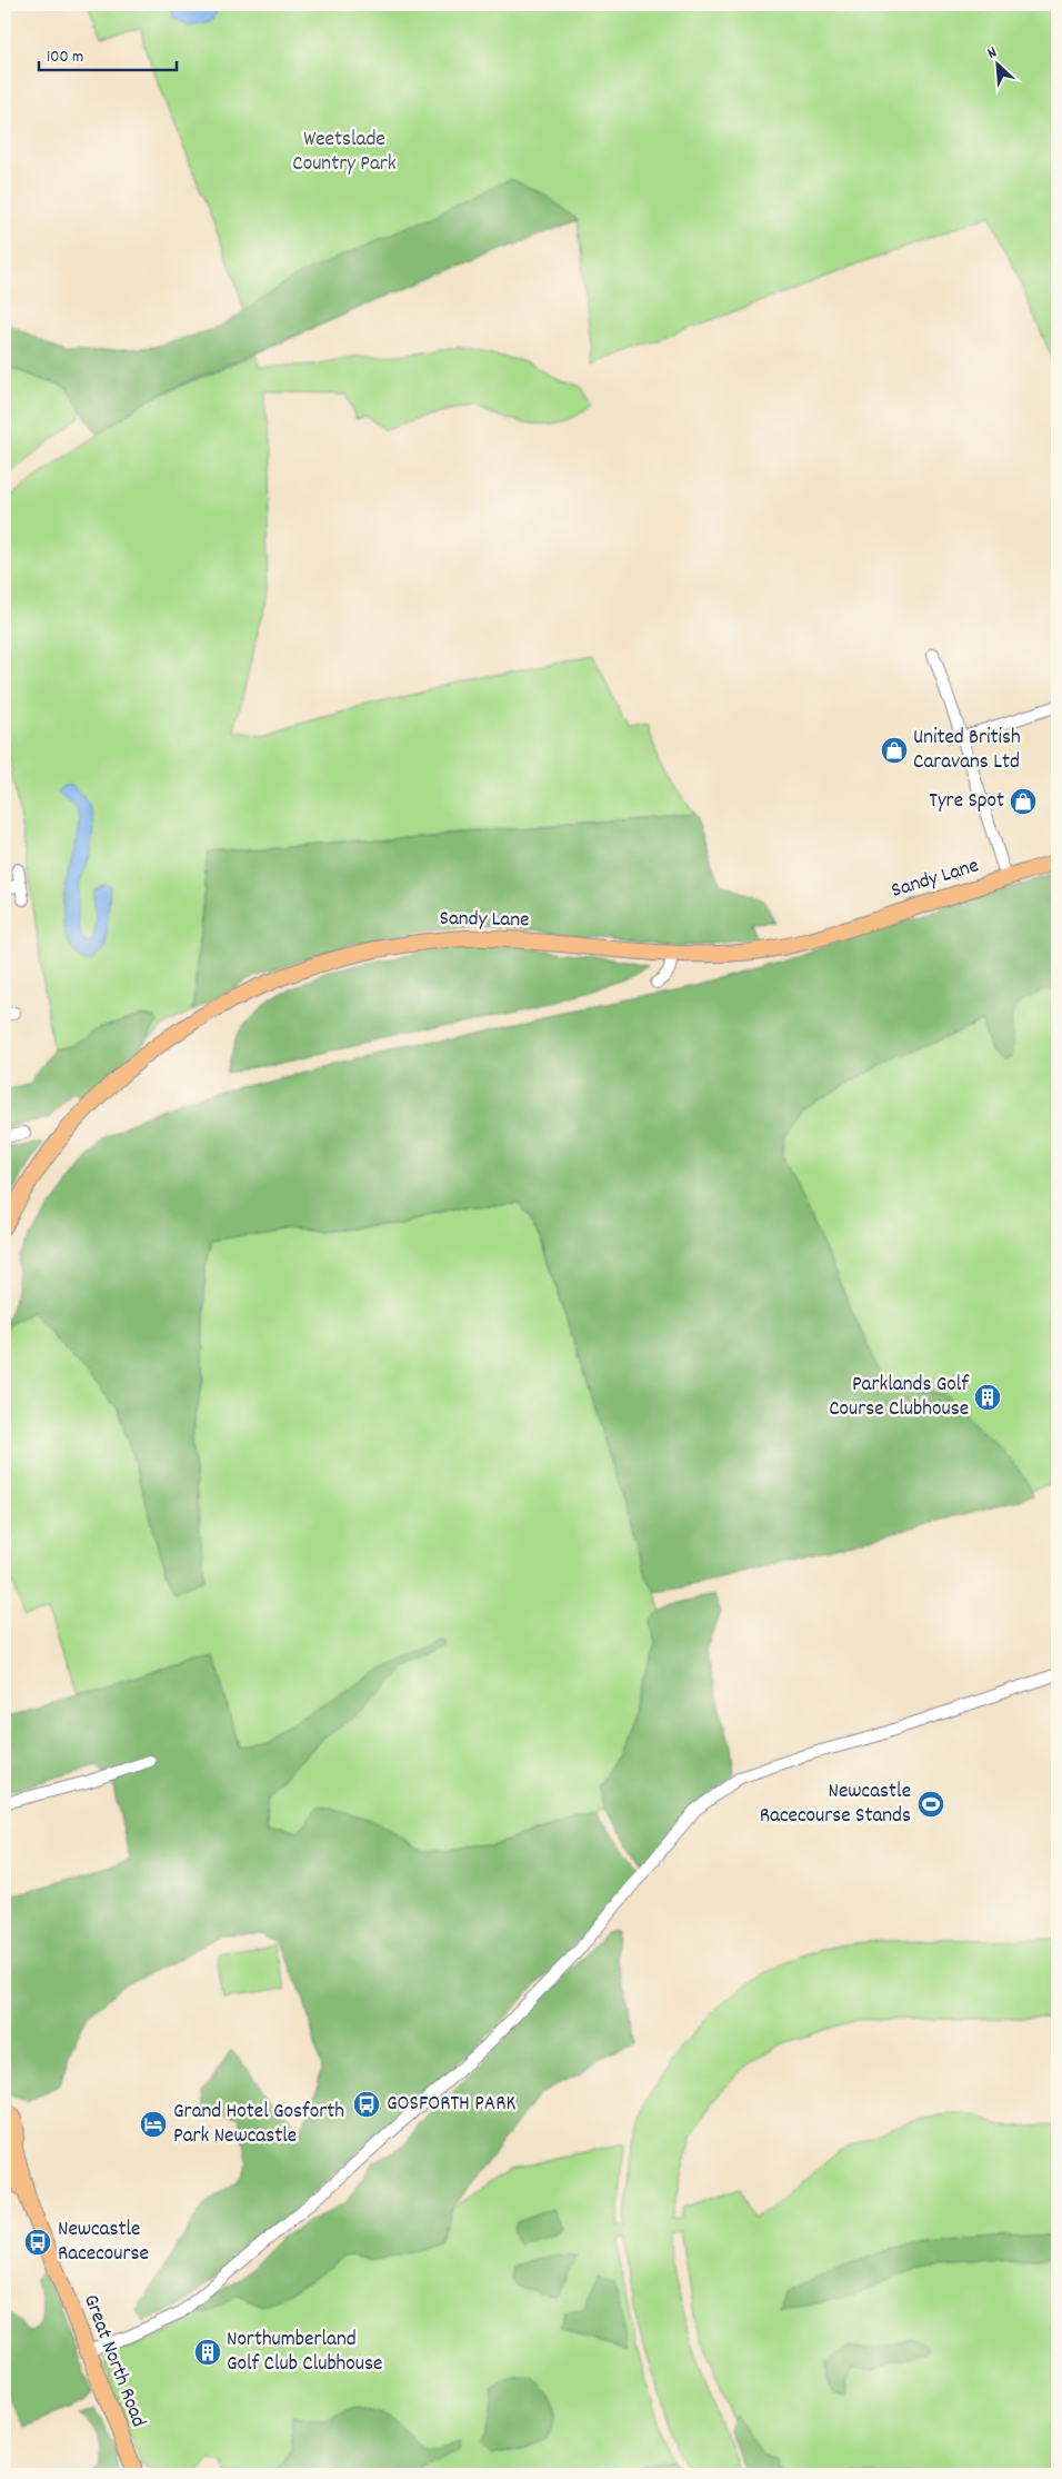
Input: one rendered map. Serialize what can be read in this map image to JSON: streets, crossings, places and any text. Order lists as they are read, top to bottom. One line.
{"streets":{"main road":["Sandy Lane","Great North Road"]},"parks":["Weetslade Country Park"],"places":{"shop":["United British Caravans Ltd","Tyre Spot"],"building":["Parklands Golf Course Clubhouse","Northumberland Golf Club Clubhouse"],"sports":["Newcastle Racecourse Stands"],"bus stop":["GOSFORTH PARK","Newcastle Racecourse"],"hotel":["Grand Hotel Gosforth Park Newcastle"]},"scale_bar":"100 m","north":"top left"}
